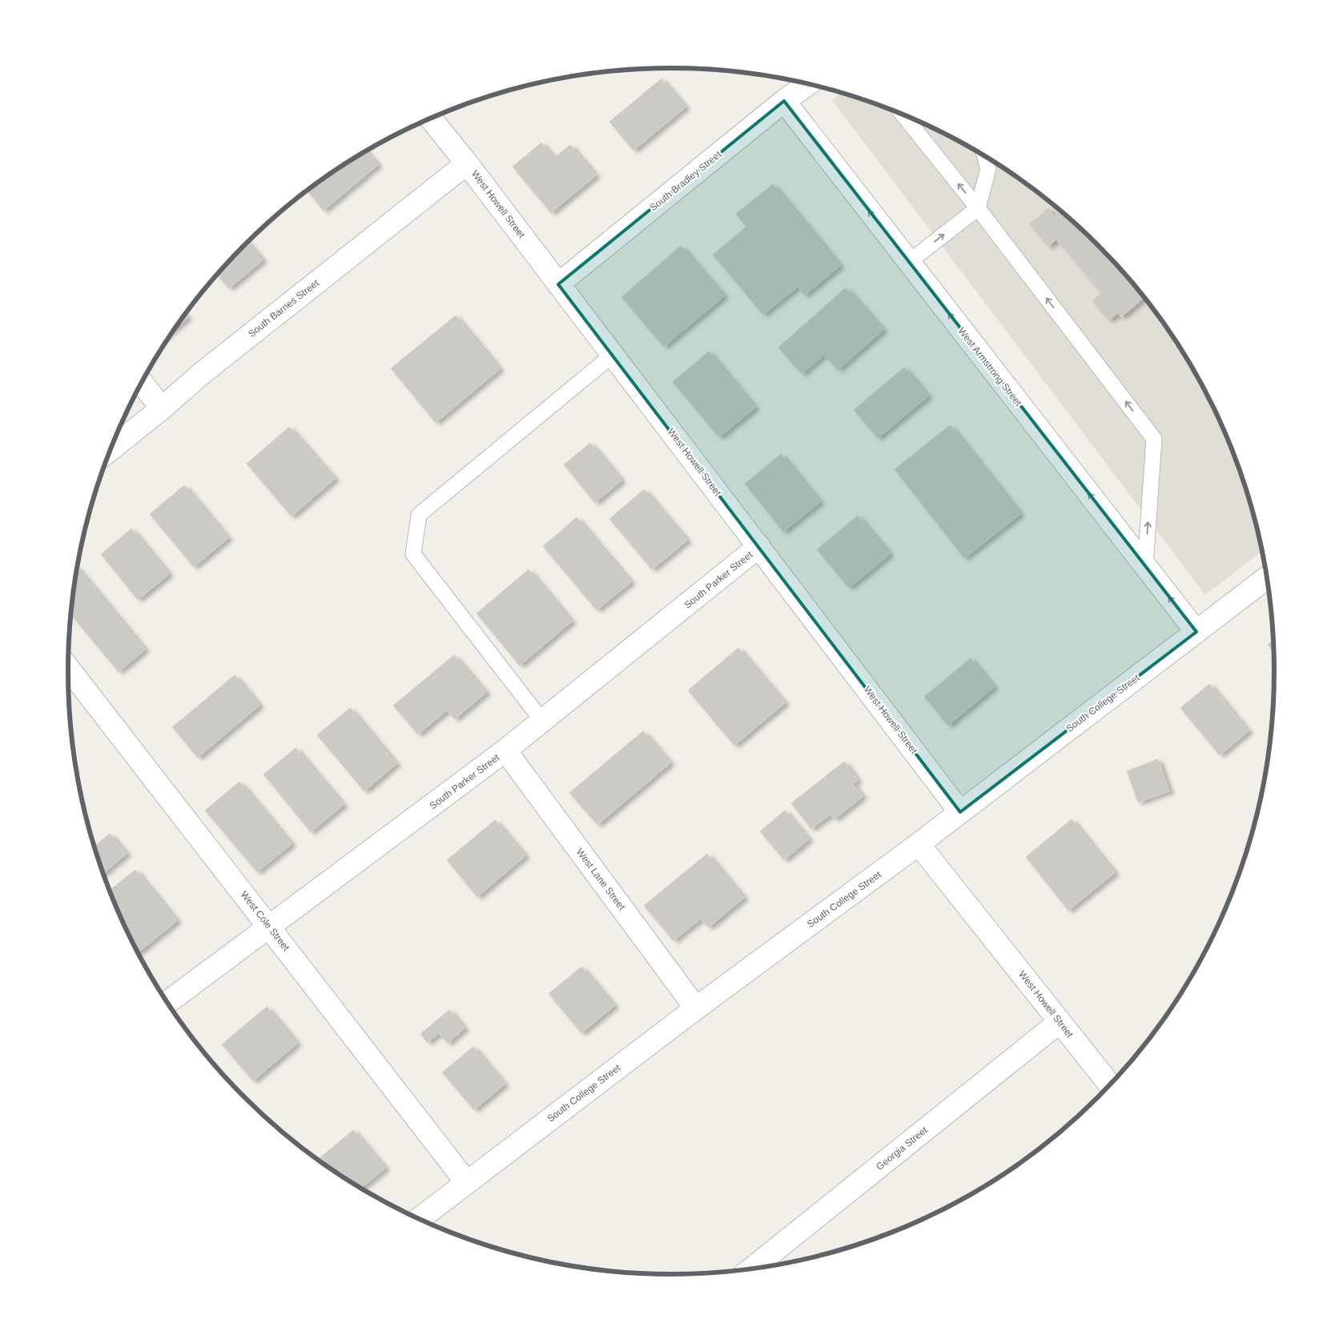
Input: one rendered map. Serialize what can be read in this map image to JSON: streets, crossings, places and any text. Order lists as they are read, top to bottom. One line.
{"streets":{"street":["South Bradley Street","West Howell Street","South Barnes Street","West Armstrong Street","South Parker Street","South College Street","West Lane Street","West Cole Street","Georgia Street"]},"crossings":[["South Bradley Street","West Howell Street"],["South Bradley Street","West Armstrong Street"],["West Howell Street","South Barnes Street"],["West Howell Street","South Parker Street"],["West Howell Street","South College Street"],["West Howell Street","Georgia Street"],["West Armstrong Street","South College Street"],["South Parker Street","West Lane Street"],["South Parker Street","West Cole Street"],["South College Street","West Lane Street"],["South College Street","West Cole Street"]],"one_way":["West Armstrong Street"]}
